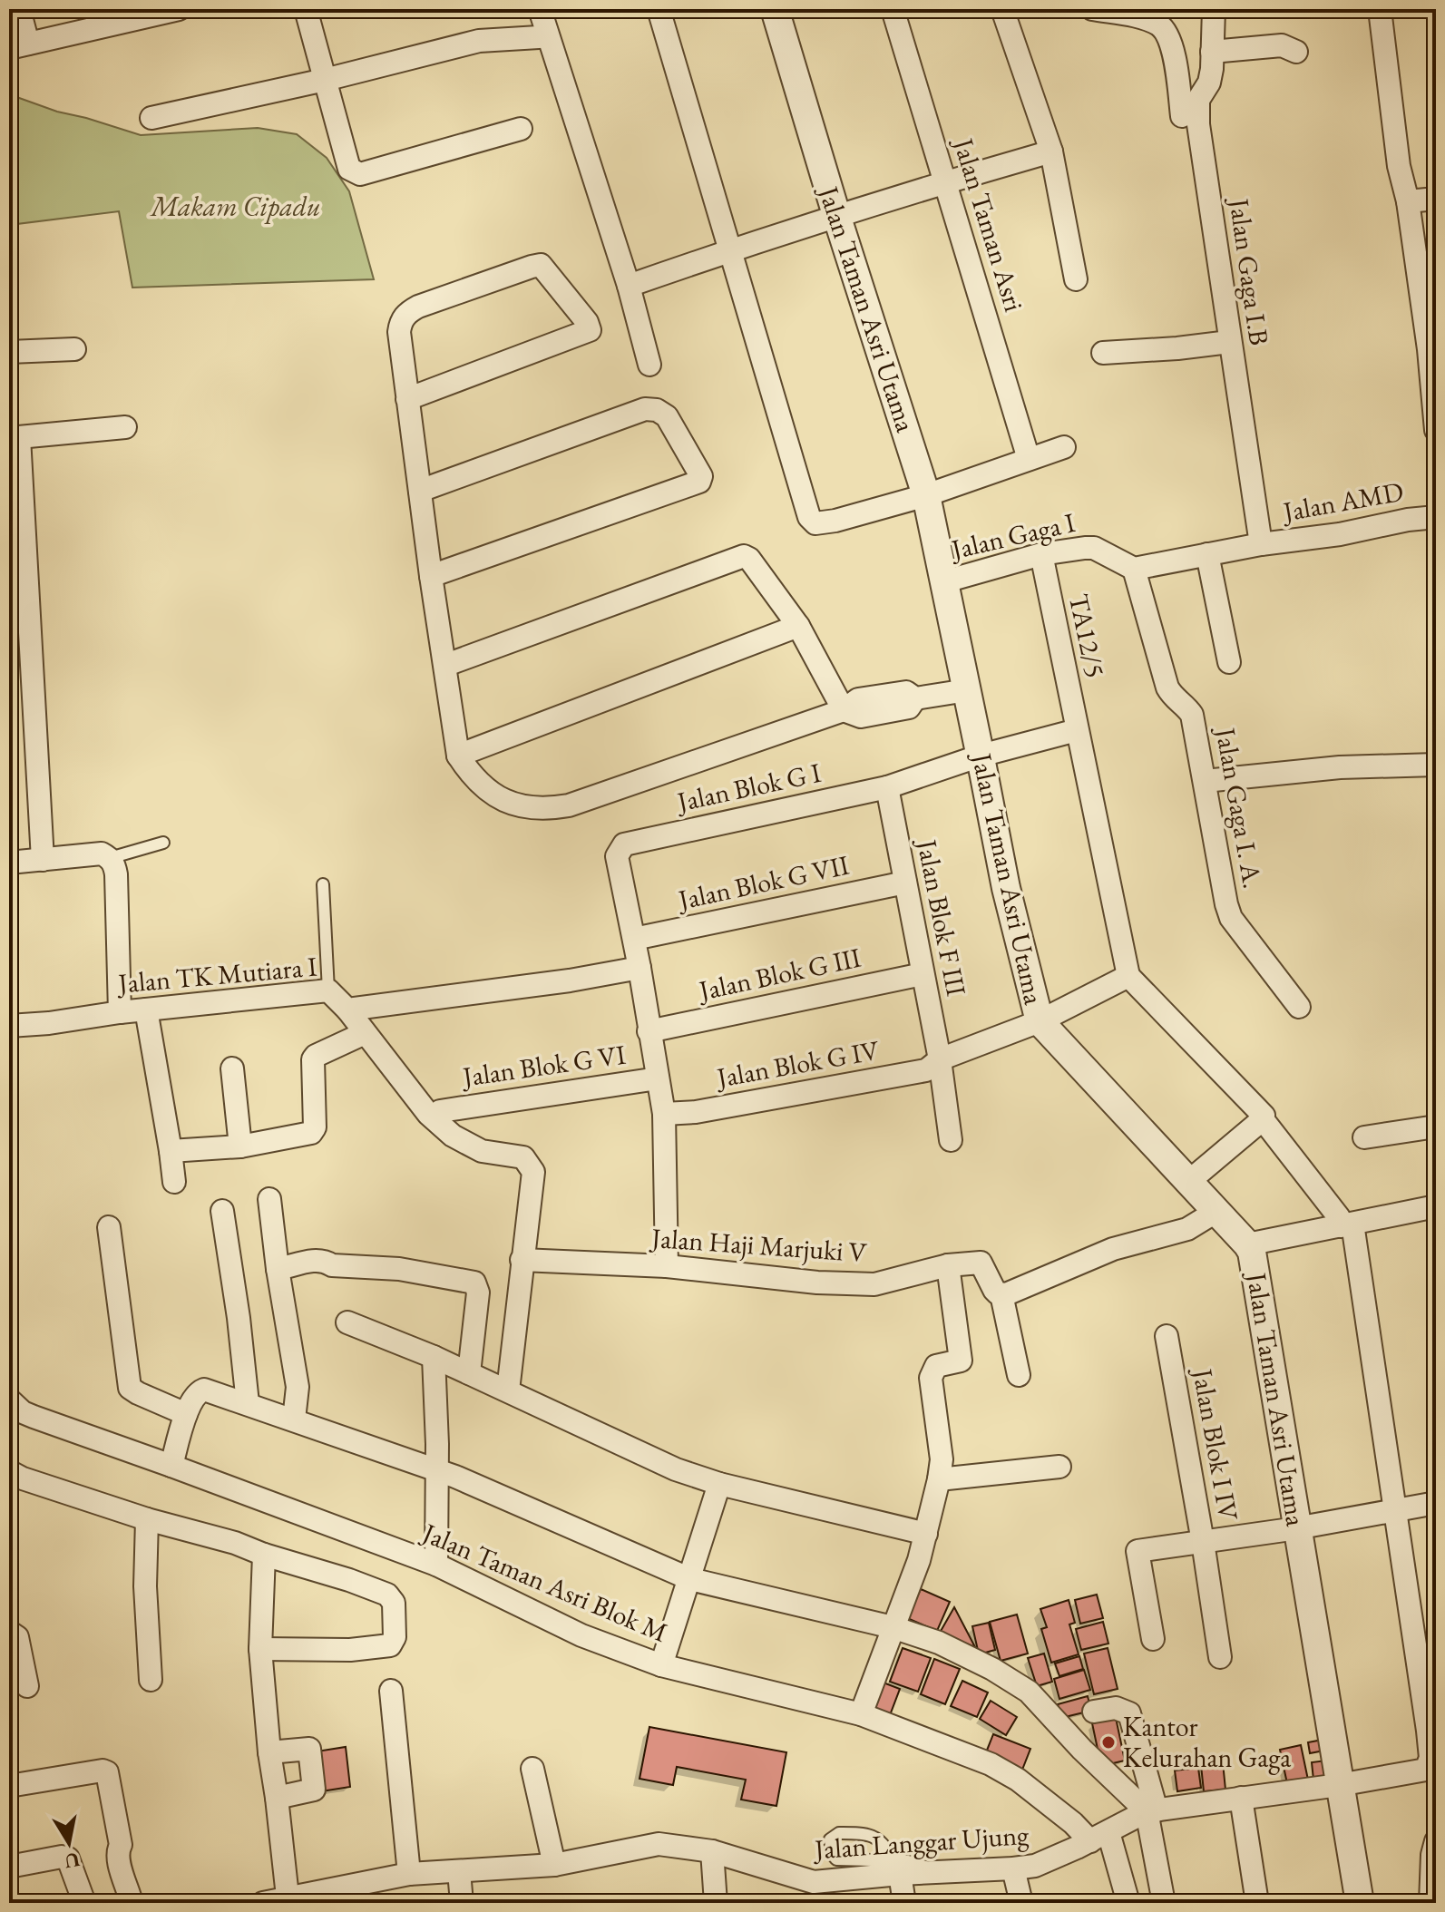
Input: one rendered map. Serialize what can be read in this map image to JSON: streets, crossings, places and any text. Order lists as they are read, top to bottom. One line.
{"streets":{"street":["Jalan Taman Asri","Jalan Gaga I.B","Jalan Taman Asri Utama","Jalan AMD","Jalan Gaga I","TA12/5","Jalan Blok G I","Jalan Gaga I. A.","Jalan Blok G VII","Jalan Blok F III","Jalan Blok G III","Jalan TK Mutiara I","Jalan Blok G IV","Jalan Blok G VI","Jalan Haji Marjuki V","Jalan Blok I IV","Jalan Taman Asri Blok M","Jalan Langgar Ujung"]},"crossings":[["Jalan Gaga I.B","Jalan AMD"],["Jalan Taman Asri Utama","Jalan Gaga I"],["Jalan Taman Asri Utama","Jalan Blok G I"],["Jalan Taman Asri Utama","Jalan Blok G IV"],["Jalan Gaga I","TA12/5"],["Jalan Gaga I","Jalan Gaga I. A."],["TA12/5","Jalan Blok G I"],["TA12/5","Jalan Blok G IV"],["Jalan Blok G I","Jalan Blok G VII"],["Jalan Blok G I","Jalan Blok F III"],["Jalan Blok G VII","Jalan Blok F III"],["Jalan Blok F III","Jalan Blok G III"],["Jalan Blok F III","Jalan Blok G IV"],["Jalan Taman Asri Blok M","Jalan Langgar Ujung"]],"parks":["Makam Cipadu"],"places":["Kantor Kelurahan Gaga"],"north":"bottom"}
